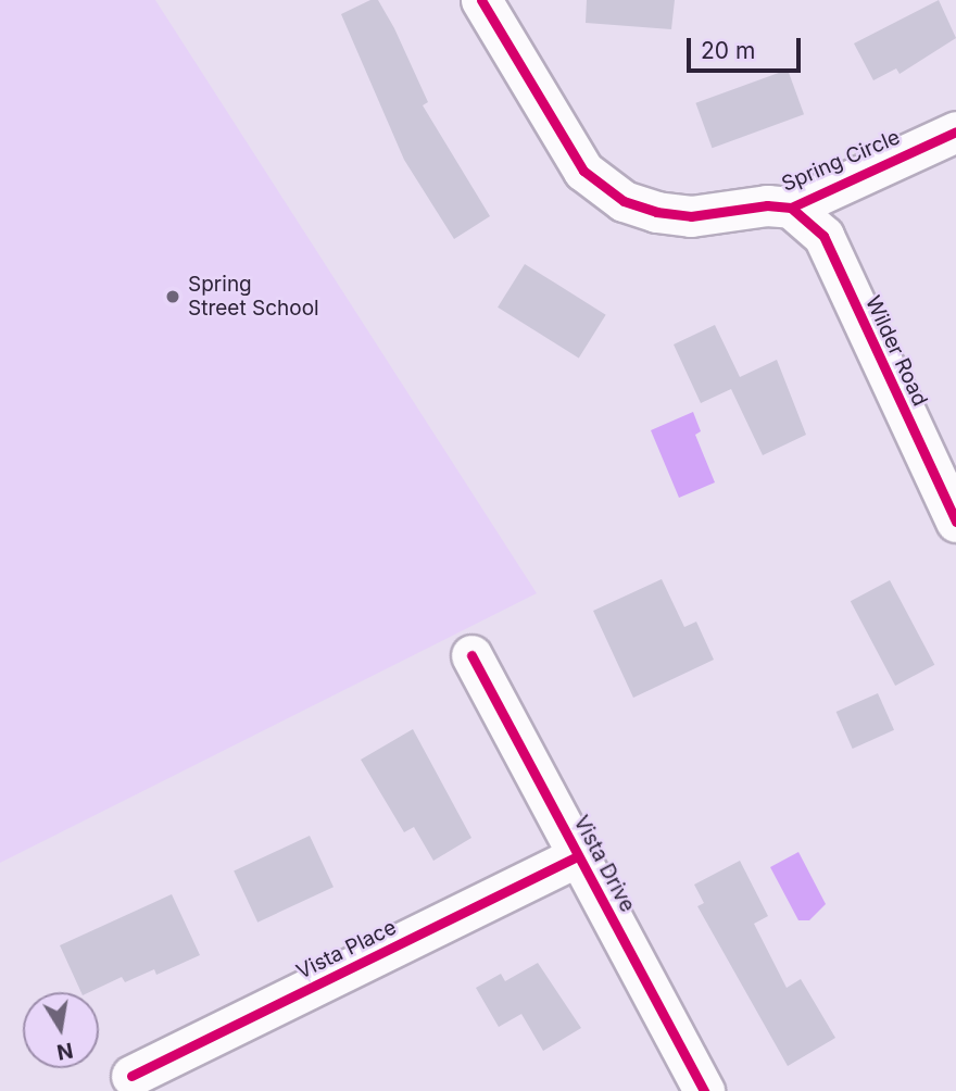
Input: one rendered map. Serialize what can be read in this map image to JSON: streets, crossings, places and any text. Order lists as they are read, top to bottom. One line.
{"streets":{"street":["Spring Circle","Wilder Road","Vista Drive","Vista Place"]},"crossings":[["Spring Circle","Wilder Road"],["Vista Drive","Vista Place"]],"places":["Spring Street School"],"scale_bar":"20 m","north":"bottom"}
